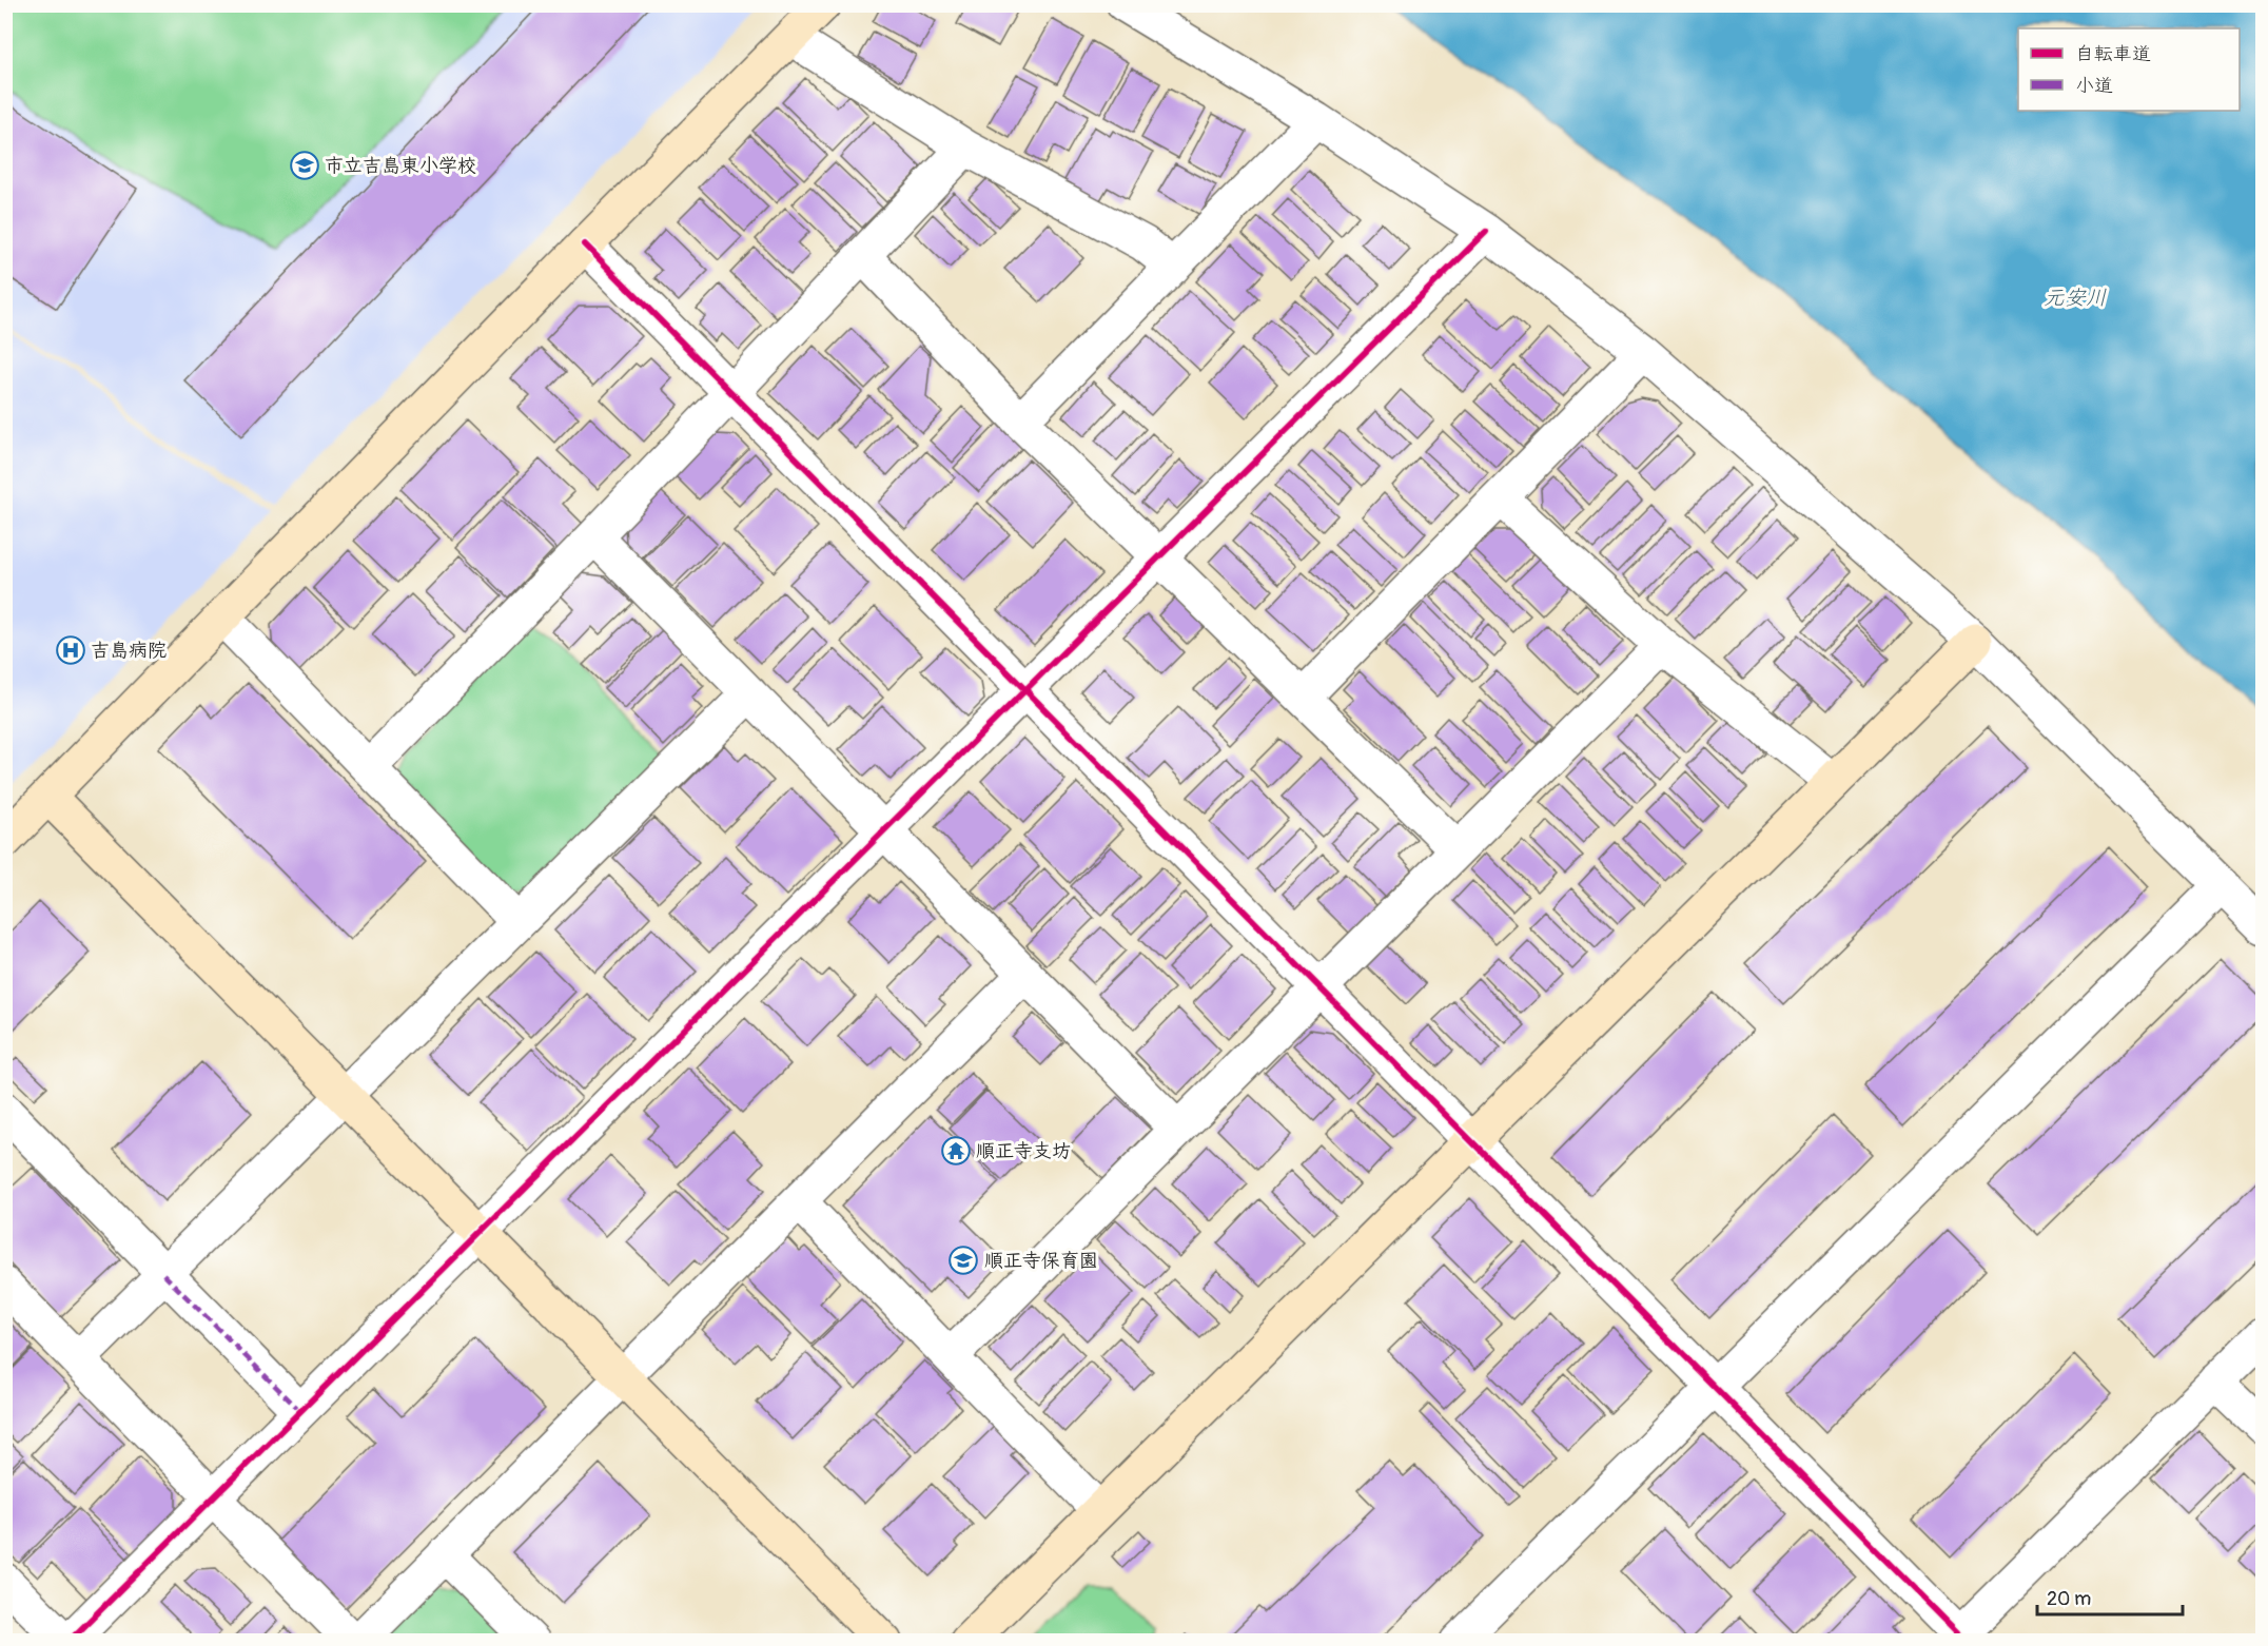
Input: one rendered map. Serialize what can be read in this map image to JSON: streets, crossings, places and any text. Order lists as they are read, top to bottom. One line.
{"water":["元安川"],"places":{"school or university":["市立吉島東小学校","順正寺保育園"],"hospital":["吉島病院"],"temple":["順正寺支坊"]},"legend":["自転車道","小道"],"scale_bar":"20 m"}
